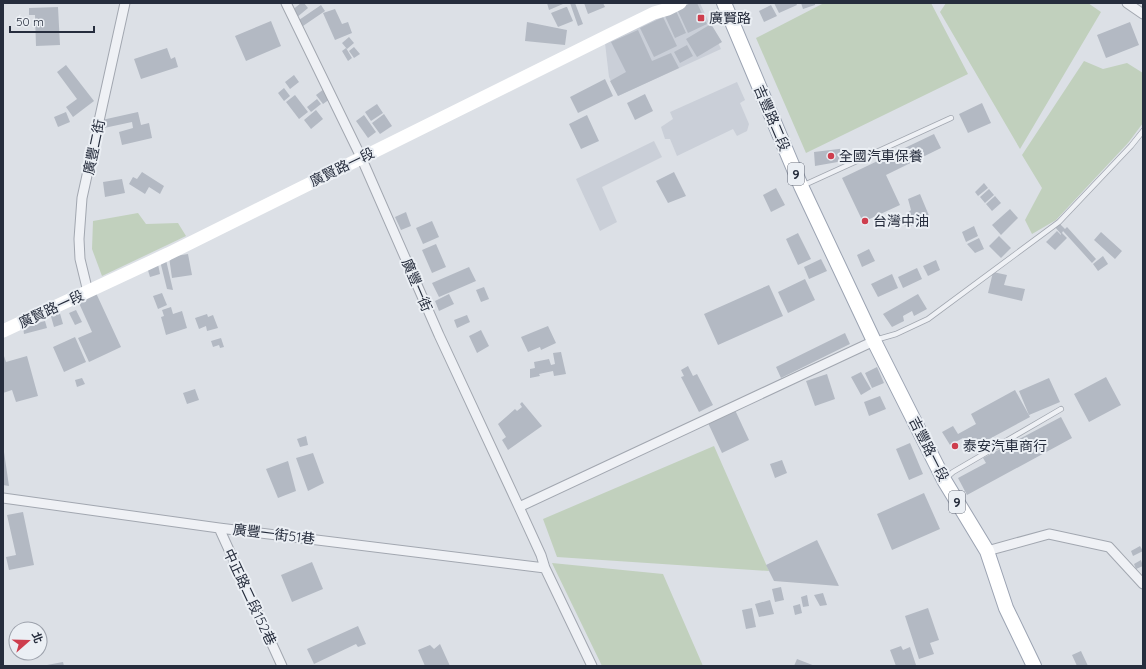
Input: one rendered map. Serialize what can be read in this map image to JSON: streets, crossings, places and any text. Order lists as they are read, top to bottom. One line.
{"streets":{"main road":["吉豐路二段","9","吉豐路一段"],"street":["廣豐二街","廣賢路一段","廣豐一街","廣豐一街51巷","中正路二段152巷"]},"crossings":[["吉豐路二段","吉豐路一段"],["廣豐二街","廣賢路一段"],["廣賢路一段","廣豐一街"],["廣豐一街","廣豐一街51巷"],["廣豐一街51巷","中正路二段152巷"]],"places":{"transit":["廣賢路"],"other":["全國汽車保養","台灣中油","泰安汽車商行"]},"scale_bar":"50 m","north":"right"}
